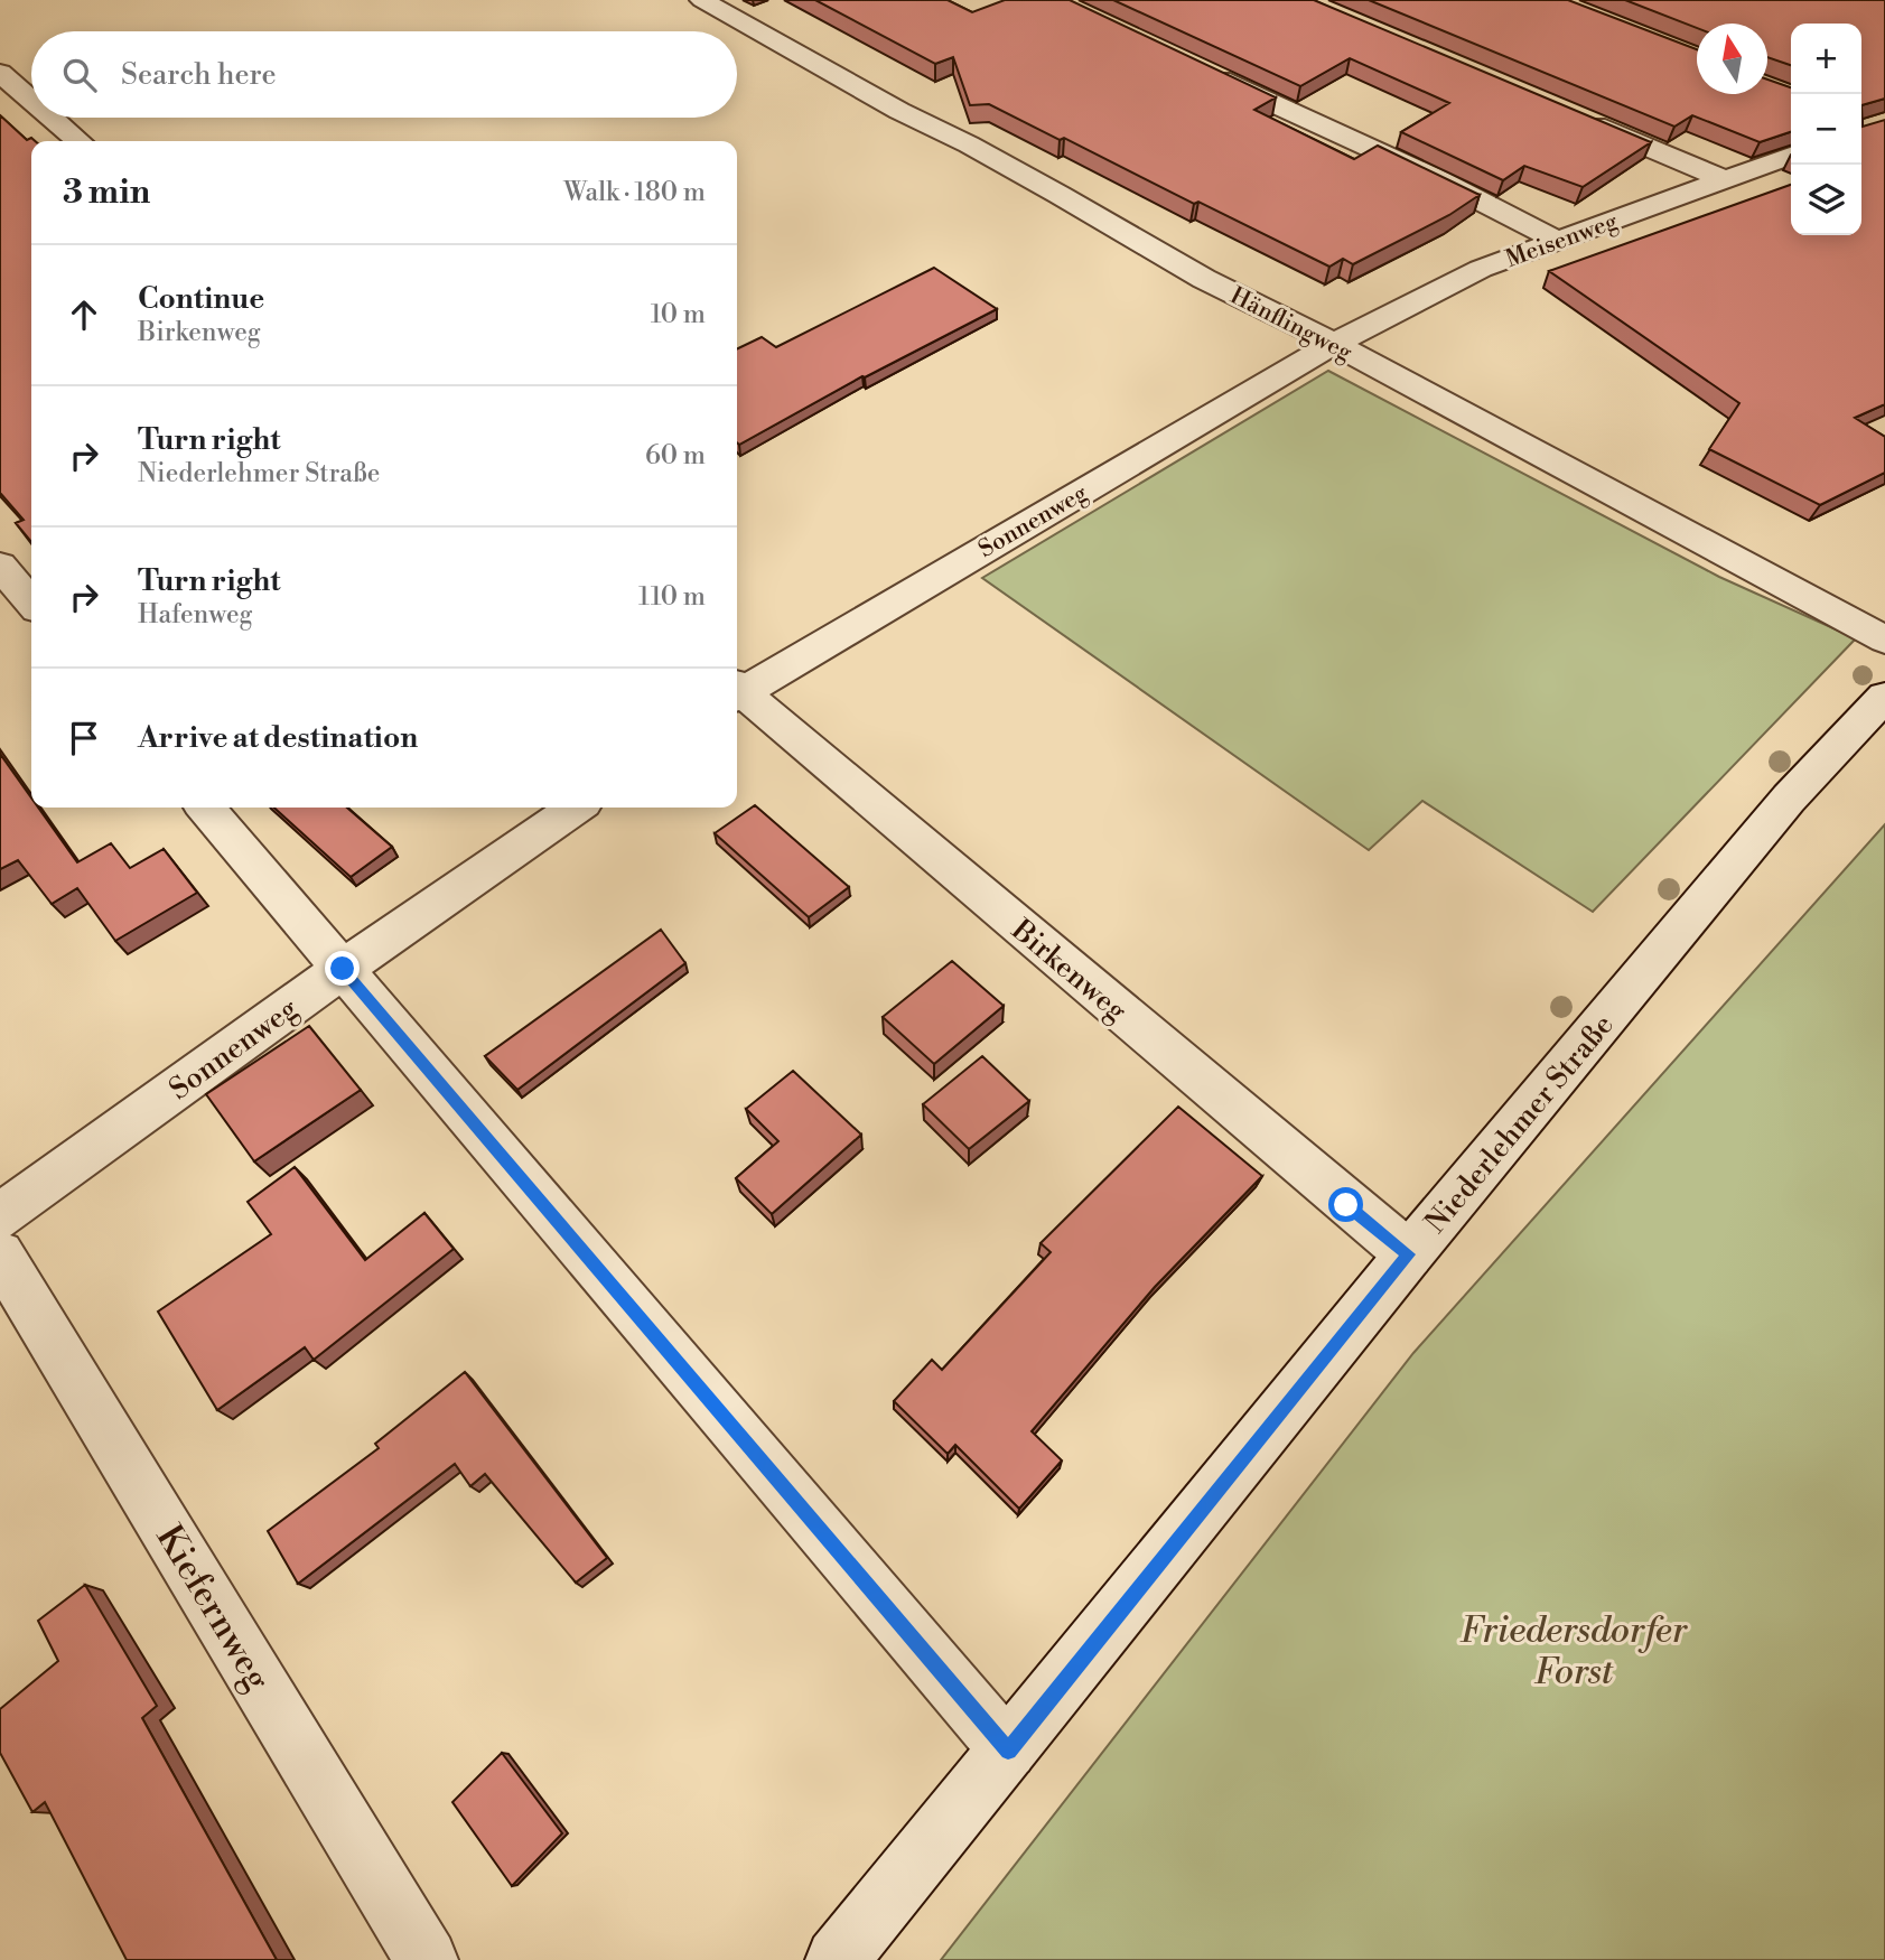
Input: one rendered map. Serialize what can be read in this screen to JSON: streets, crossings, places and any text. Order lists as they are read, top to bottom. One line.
{"streets":{"street":["Meisenweg","Hänflingweg","Sonnenweg","Birkenweg","Niederlehmer Straße","Kiefernweg"]},"crossings":[["Meisenweg","Hänflingweg"],["Meisenweg","Sonnenweg"],["Hänflingweg","Sonnenweg"],["Birkenweg","Niederlehmer Straße"]],"parks":["Friedersdorfer Forst"],"north":"top","page":{"map_buttons":["+","−"],"search":"Search here","heading":["3 min","Walk · 180 m"],"list":[["Continue","Birkenweg","10 m"],["Turn right","Niederlehmer Straße","60 m"],["Turn right","Hafenweg","110 m"],"Arrive at destination"]}}
